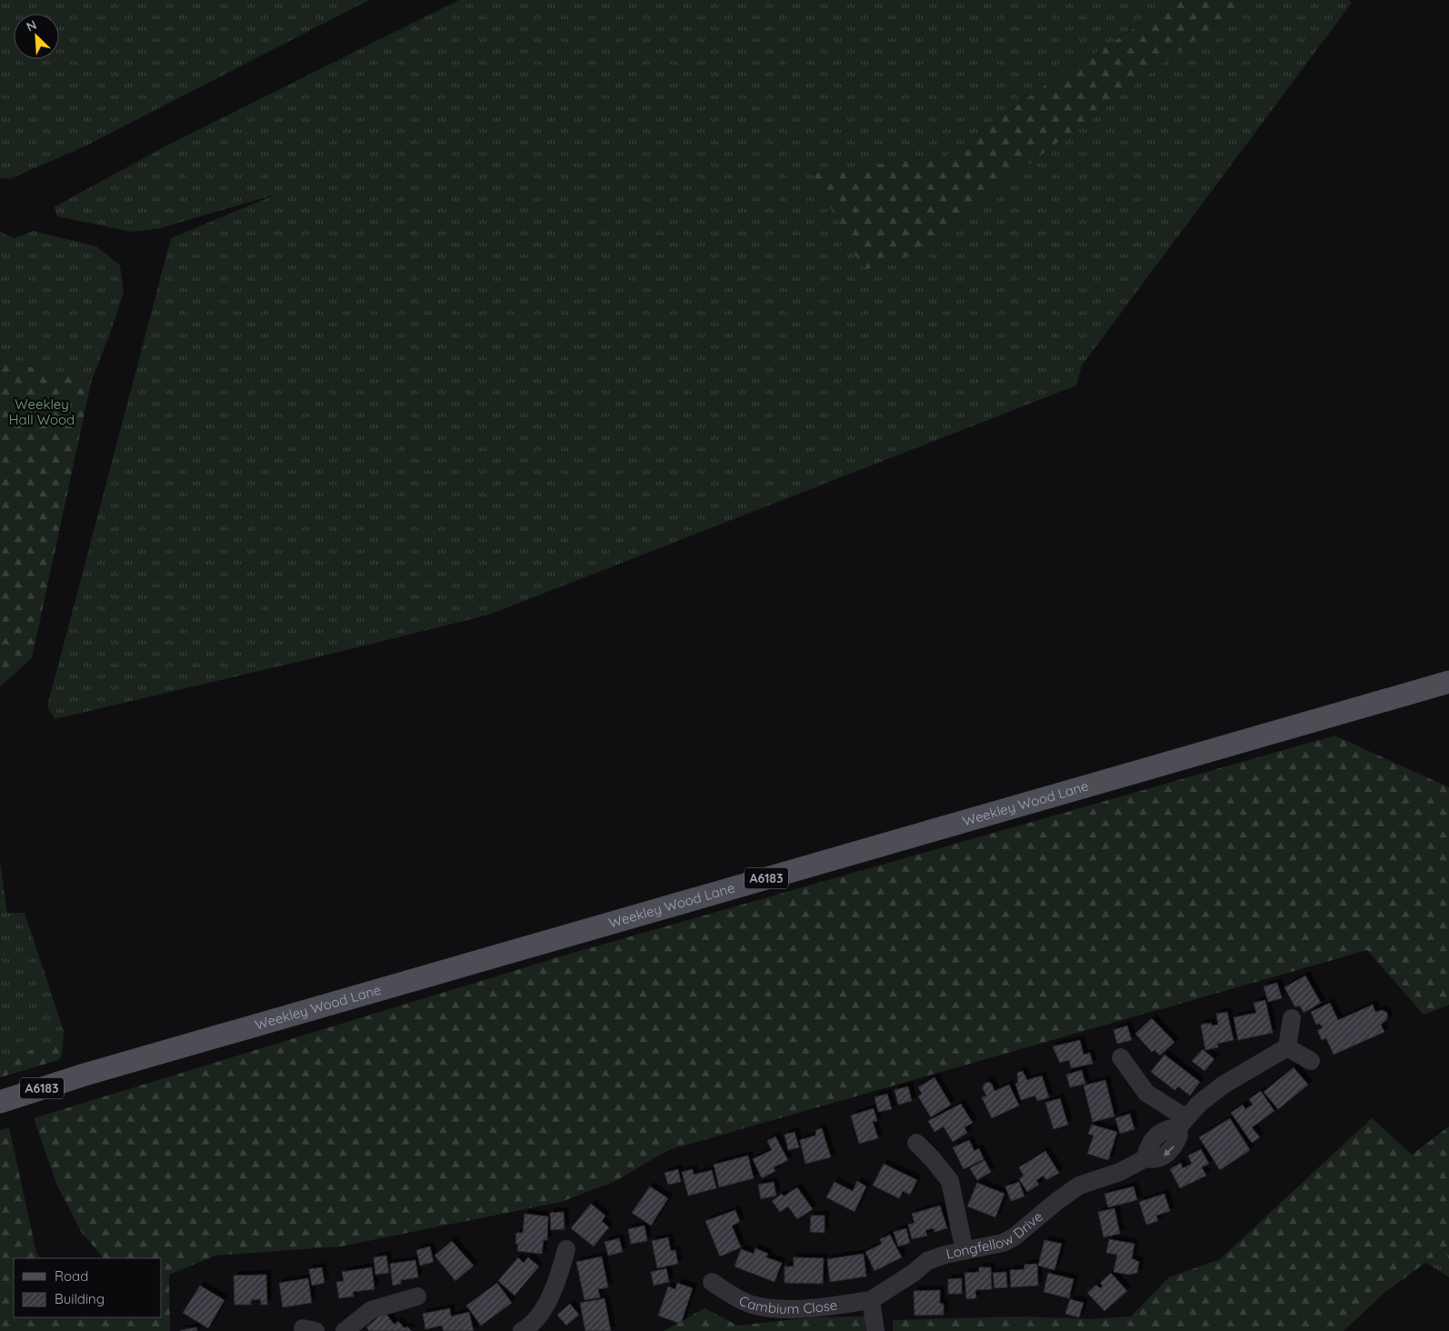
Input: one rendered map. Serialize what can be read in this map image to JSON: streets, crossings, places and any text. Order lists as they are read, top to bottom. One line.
{"streets":{"main road":["Weekley Wood Lane","A6183"],"street":["Longfellow Drive","Cambium Close"]},"crossings":[["Longfellow Drive","Cambium Close"]],"parks":["Weekley Hall Wood"],"legend":["Road","Building"],"north":"top left"}
